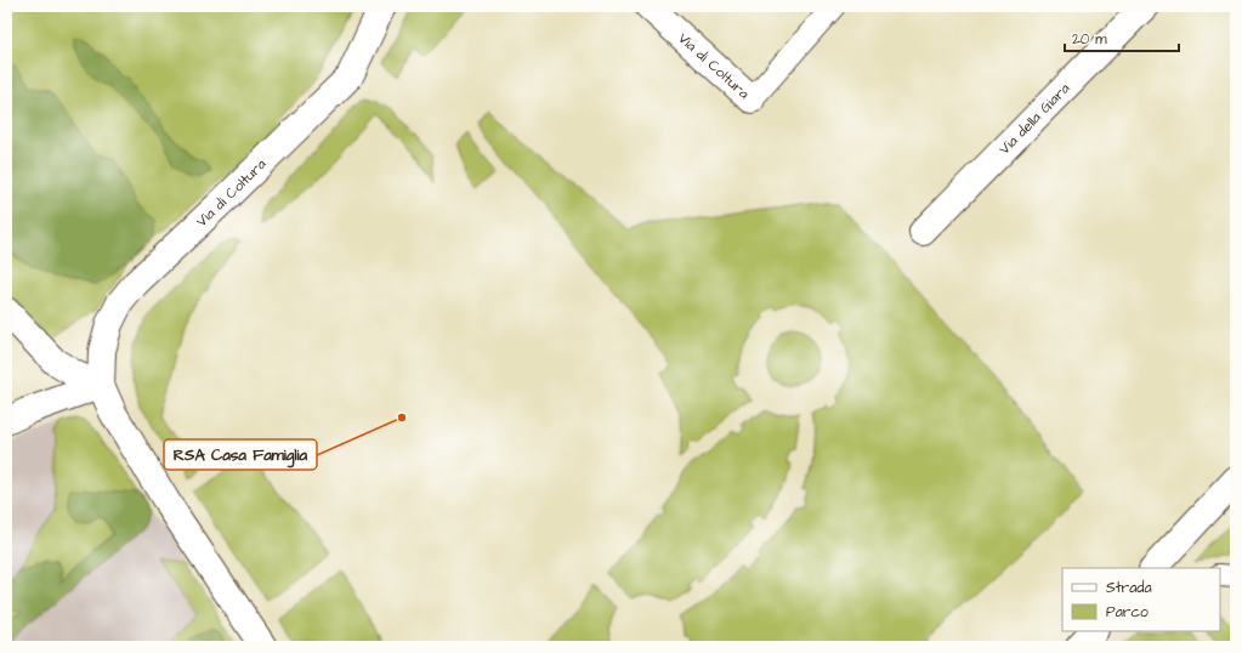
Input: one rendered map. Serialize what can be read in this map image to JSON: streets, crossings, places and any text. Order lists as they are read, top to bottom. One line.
{"streets":{"street":["Via di Coltura","Via della Giara"]},"places":["RSA Casa Famiglia"],"legend":["Strada","Parco"],"scale_bar":"20 m"}
